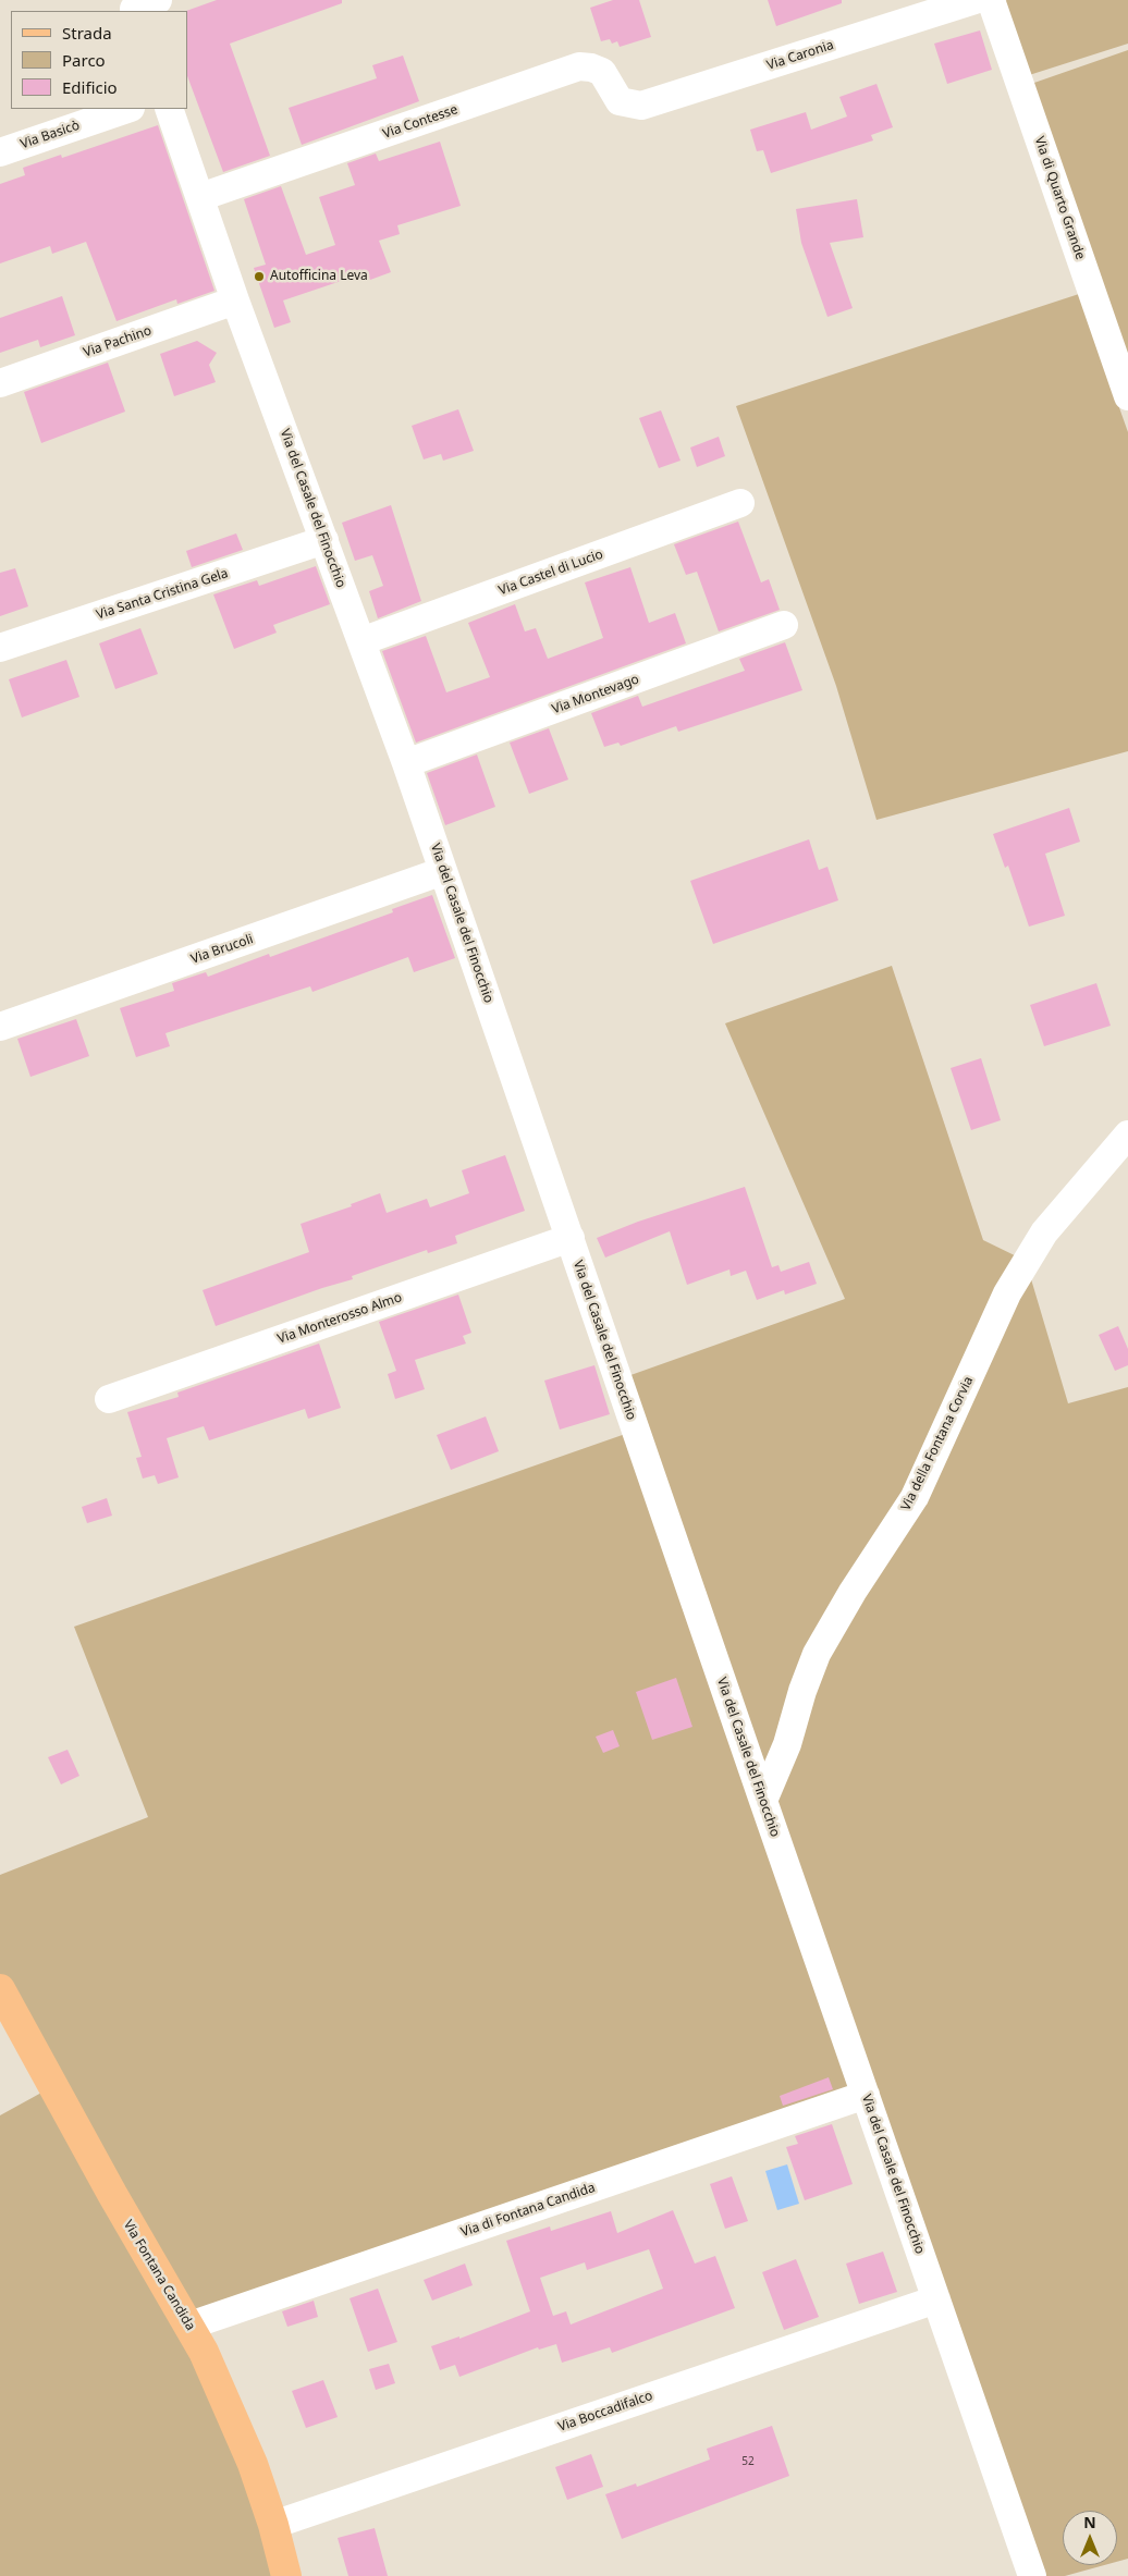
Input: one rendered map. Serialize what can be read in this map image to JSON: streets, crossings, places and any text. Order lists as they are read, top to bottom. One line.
{"streets":{"main road":["Via Fontana Candida"],"street":["Via Caronia","Via Contesse","Via Basicò","Via di Quarto Grande","Via Pachino","Via del Casale del Finocchio","Via Castel di Lucio","Via Santa Cristina Gela","Via Montevago","Via Brucoli","Via Monterosso Almo","Via della Fontana Corvia","Via di Fontana Candida","Via Boccadifalco"]},"crossings":[["Via Caronia","Via Contesse"],["Via Contesse","Via del Casale del Finocchio"],["Via Pachino","Via del Casale del Finocchio"],["Via del Casale del Finocchio","Via Castel di Lucio"],["Via del Casale del Finocchio","Via Santa Cristina Gela"],["Via del Casale del Finocchio","Via Montevago"],["Via del Casale del Finocchio","Via Brucoli"],["Via del Casale del Finocchio","Via Monterosso Almo"],["Via del Casale del Finocchio","Via della Fontana Corvia"],["Via del Casale del Finocchio","Via di Fontana Candida"],["Via del Casale del Finocchio","Via Boccadifalco"],["Via di Fontana Candida","Via Fontana Candida"],["Via Fontana Candida","Via Boccadifalco"]],"places":["Autofficina Leva"],"house_numbers":["52"],"legend":["Strada","Parco","Edificio"],"north":"top"}
